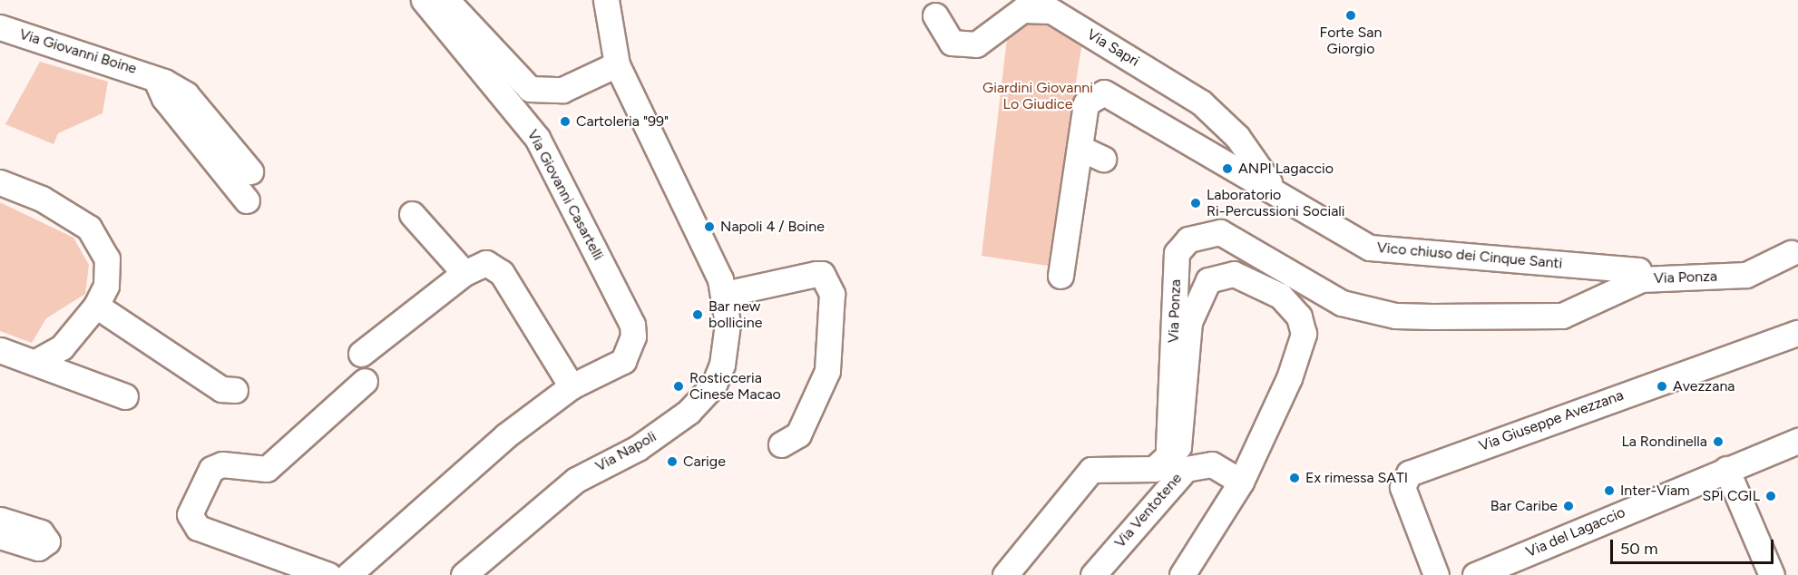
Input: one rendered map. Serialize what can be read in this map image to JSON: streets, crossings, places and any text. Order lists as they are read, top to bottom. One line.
{"streets":{"street":["Via Sapri","Via Giovanni Boine","Via Giovanni Casartelli","Vico chiuso dei Cinque Santi","Via Ponza","Via Giuseppe Avezzana","Via Napoli","Via Ventotene","Via del Lagaccio"]},"crossings":[["Via Sapri","Vico chiuso dei Cinque Santi"],["Vico chiuso dei Cinque Santi","Via Ponza"],["Via Ponza","Via Ventotene"]],"parks":["Giardini Giovanni Lo Giudice"],"places":["Forte San Giorgio","Cartoleria \"99\"","ANPI Lagaccio","Laboratorio Ri-Percussioni Sociali","Napoli 4 / Boine","Bar new bollicine","Rosticceria Cinese Macao","Avezzana","La Rondinella","Carige","Ex rimessa SATI","Inter-Viam","SPI CGIL","Bar Caribe"],"scale_bar":"50 m"}
